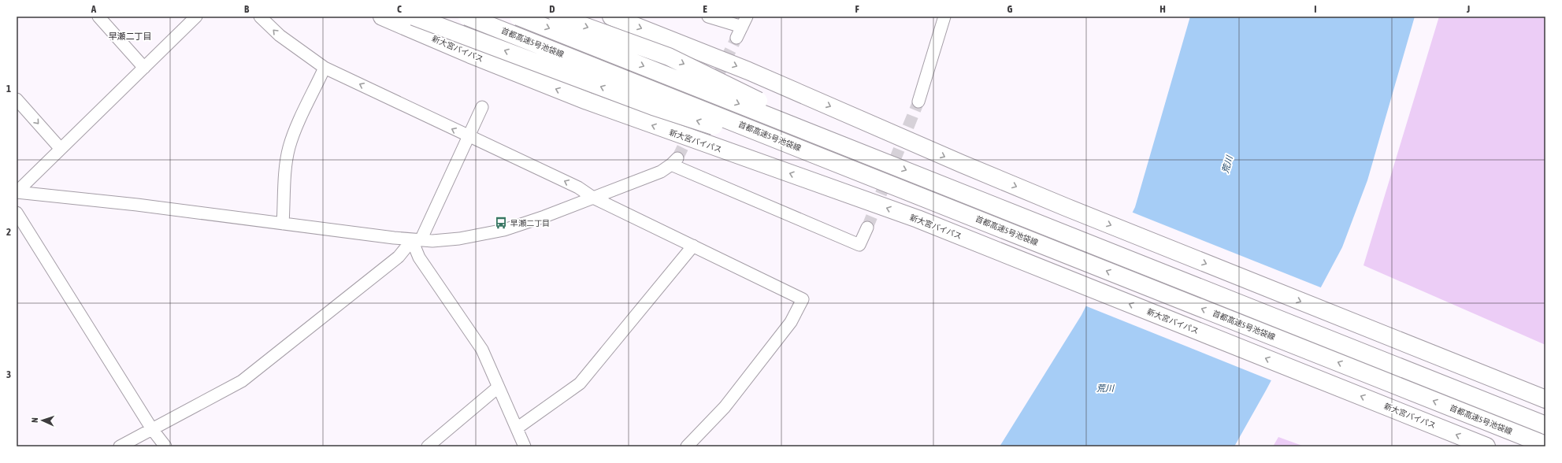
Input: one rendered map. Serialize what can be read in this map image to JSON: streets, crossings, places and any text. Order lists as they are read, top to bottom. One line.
{"streets":{"highway":["首都高速5号池袋線","新大宮バイパス"]},"districts":["早瀬二丁目"],"water":["荒川"],"places":{"bus stop":["早瀬二丁目"]},"north":"left","grid":{"columns":["A","B","C","D","E","F","G","H","I","J"],"rows":["1","2","3"]}}
